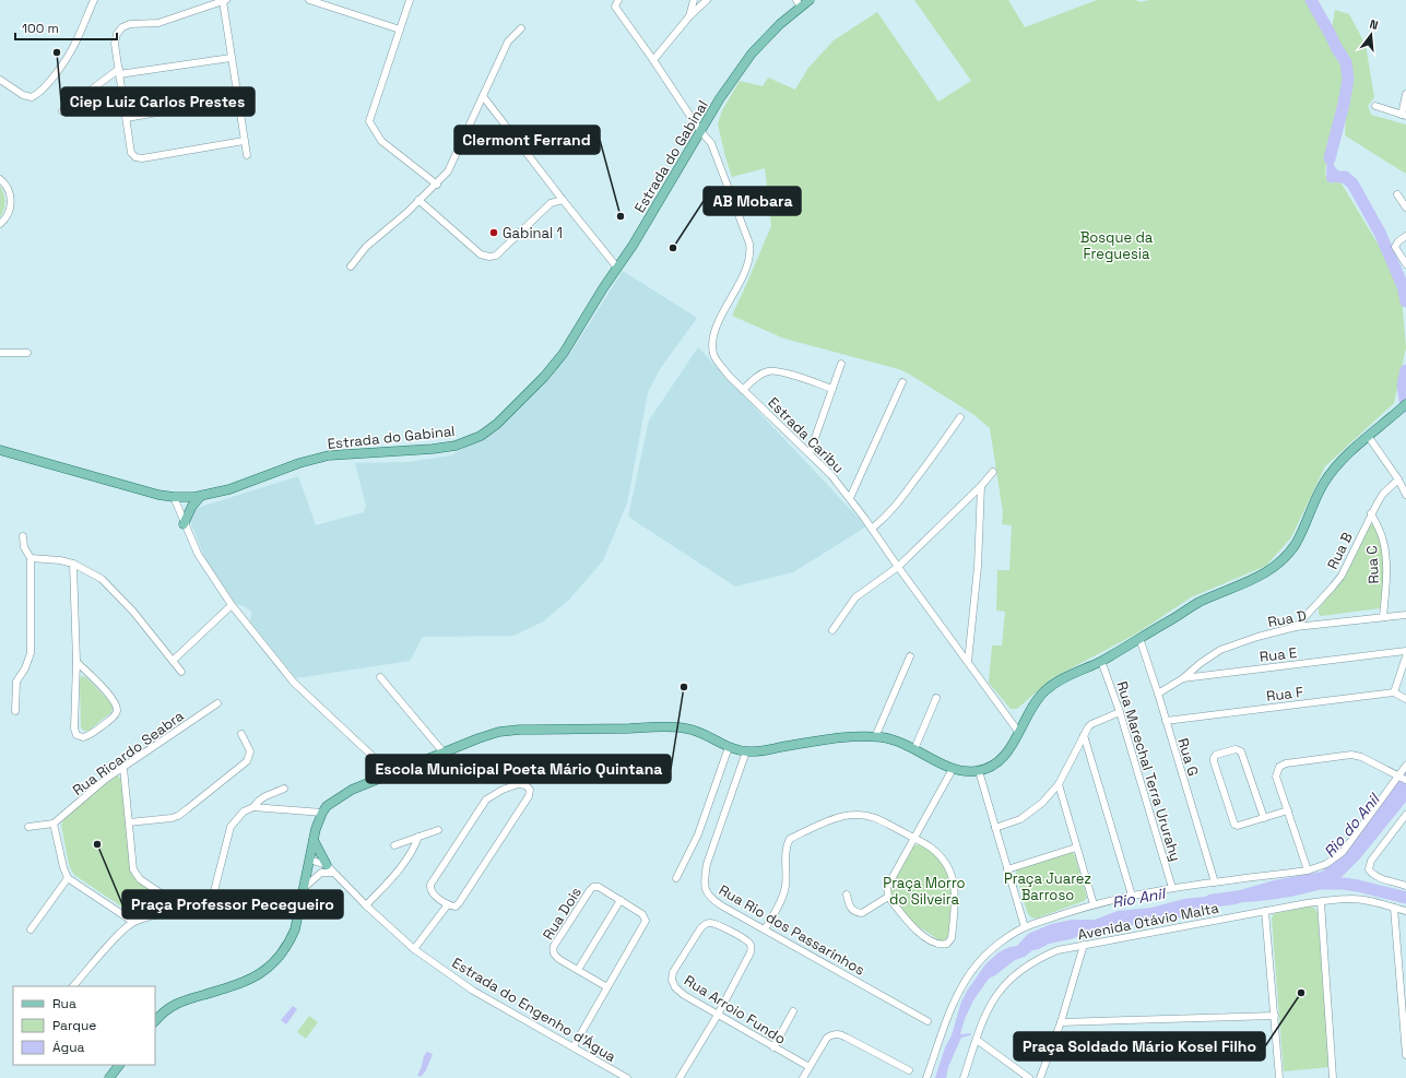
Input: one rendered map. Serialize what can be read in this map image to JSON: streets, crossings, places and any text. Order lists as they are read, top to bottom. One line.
{"streets":{"main road":["Estrada do Gabinal"],"street":["Estrada Caribu","Rua B","Rua C","Rua D","Rua E","Rua F","Rua Ricardo Seabra","Rua G","Rua Marechal Terra Ururahy","Rua Dois","Avenida Otávio Malta","Rua Rio dos Passarinhos","Estrada do Engenho d'Água","Rua Arroio Fundo"]},"crossings":[["Estrada do Gabinal","Estrada Caribu"],["Rua B","Rua C"],["Rua B","Rua D"],["Rua C","Rua D"],["Rua D","Rua E"],["Rua E","Rua G"],["Rua F","Rua G"],["Rua Dois","Estrada do Engenho d'Água"]],"water":["Rio do Anil","Rio Anil"],"parks":["Bosque da Freguesia","Praça Juarez Barroso","Praça Morro do Silveira"],"places":["Ciep Luiz Carlos Prestes","Clermont Ferrand","Gabinal 1","AB Mobara","Escola Municipal Poeta Mário Quintana","Praça Professor Pecegueiro","Praça Soldado Mário Kosel Filho"],"legend":["Rua","Parque","Água"],"scale_bar":"100 m","north":"top"}
